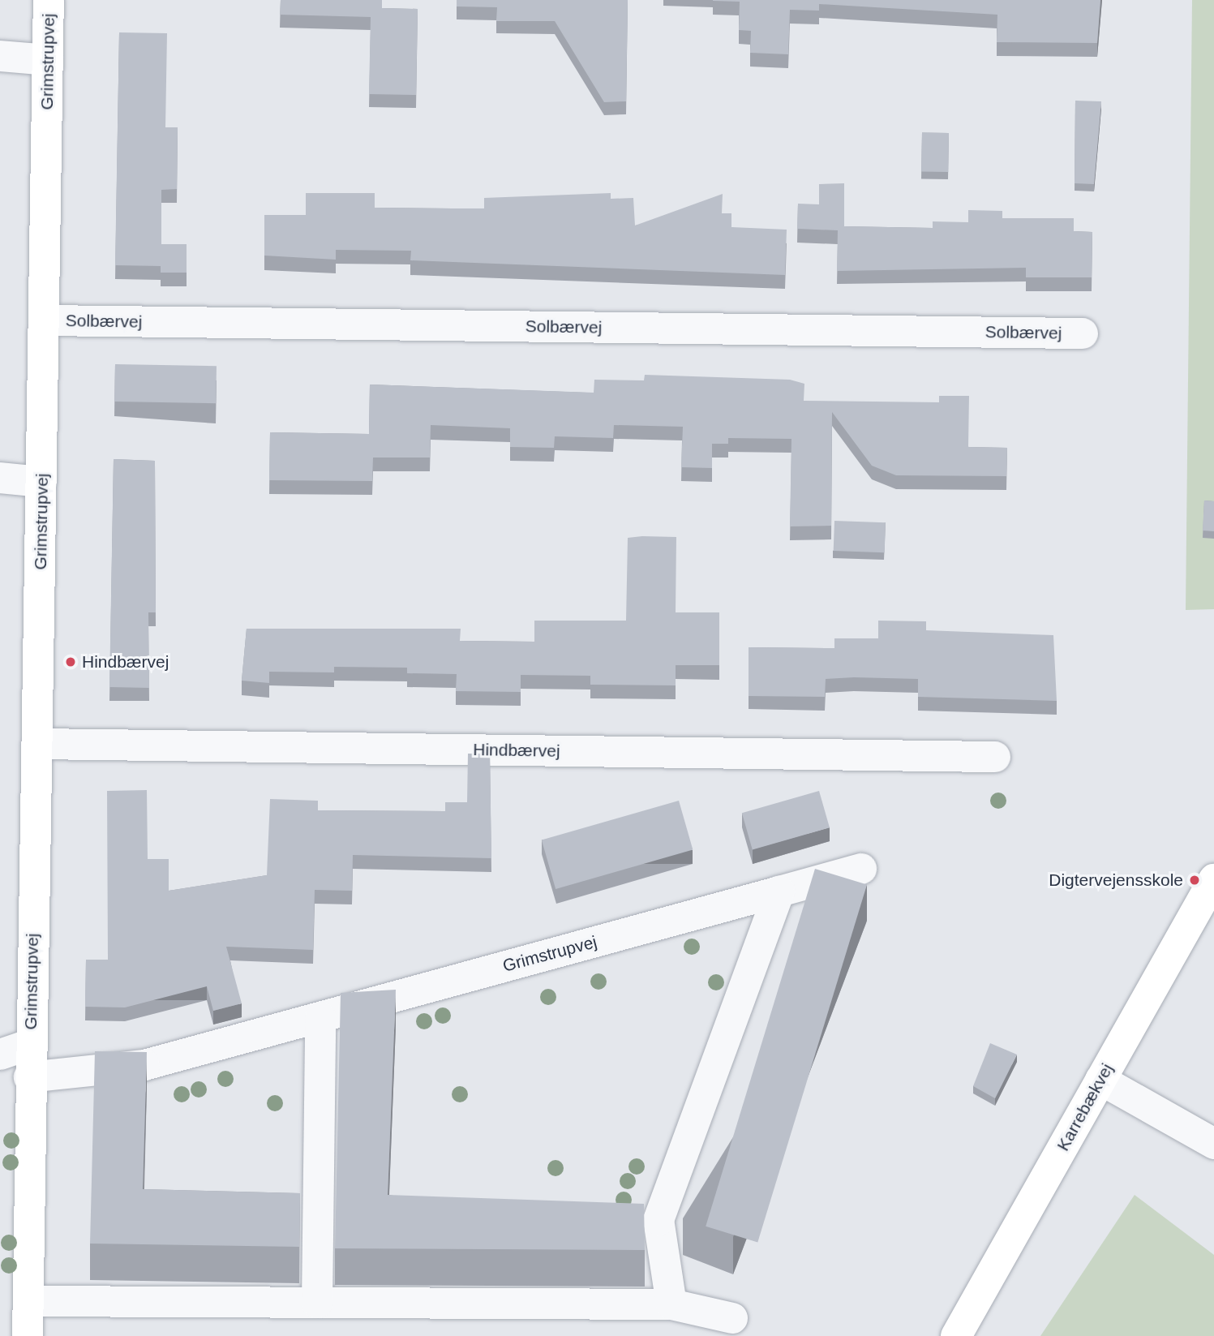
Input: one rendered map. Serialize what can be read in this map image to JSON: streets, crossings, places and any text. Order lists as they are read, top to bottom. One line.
{"streets":{"street":["Grimstrupvej","Solbærvej","Hindbærvej","Karrebækvej"]},"crossings":[["Grimstrupvej","Solbærvej"],["Grimstrupvej","Hindbærvej"]],"places":["Hindbærvej","Digtervejensskole"]}
